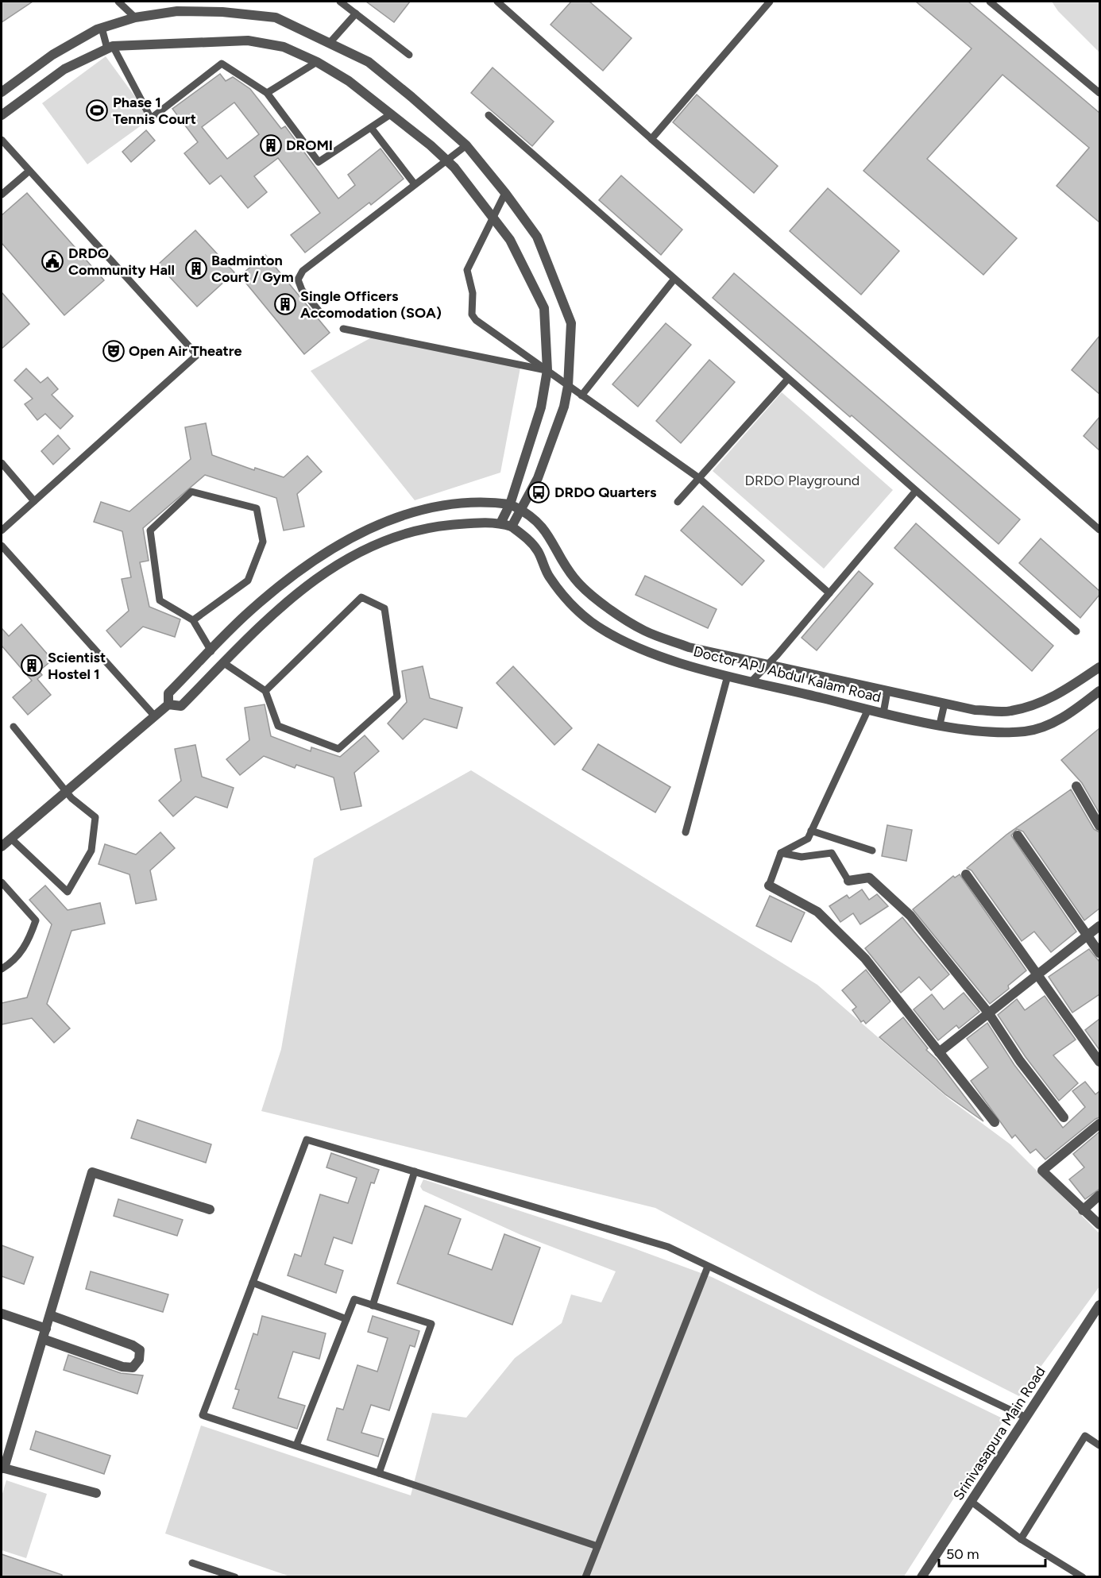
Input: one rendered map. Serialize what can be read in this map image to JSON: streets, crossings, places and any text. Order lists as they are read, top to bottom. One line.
{"streets":{"street":["Doctor APJ Abdul Kalam Road","Srinivasapura Main Road"]},"parks":["DRDO Playground"],"places":{"sports":["Phase 1 Tennis Court"],"building":["DROMI","Badminton Court / Gym","Single Officers Accomodation (SOA)","Scientist Hostel 1"],"public building":["DRDO Community Hall"],"theatre":["Open Air Theatre"],"bus stop":["DRDO Quarters"]},"scale_bar":"50 m"}
